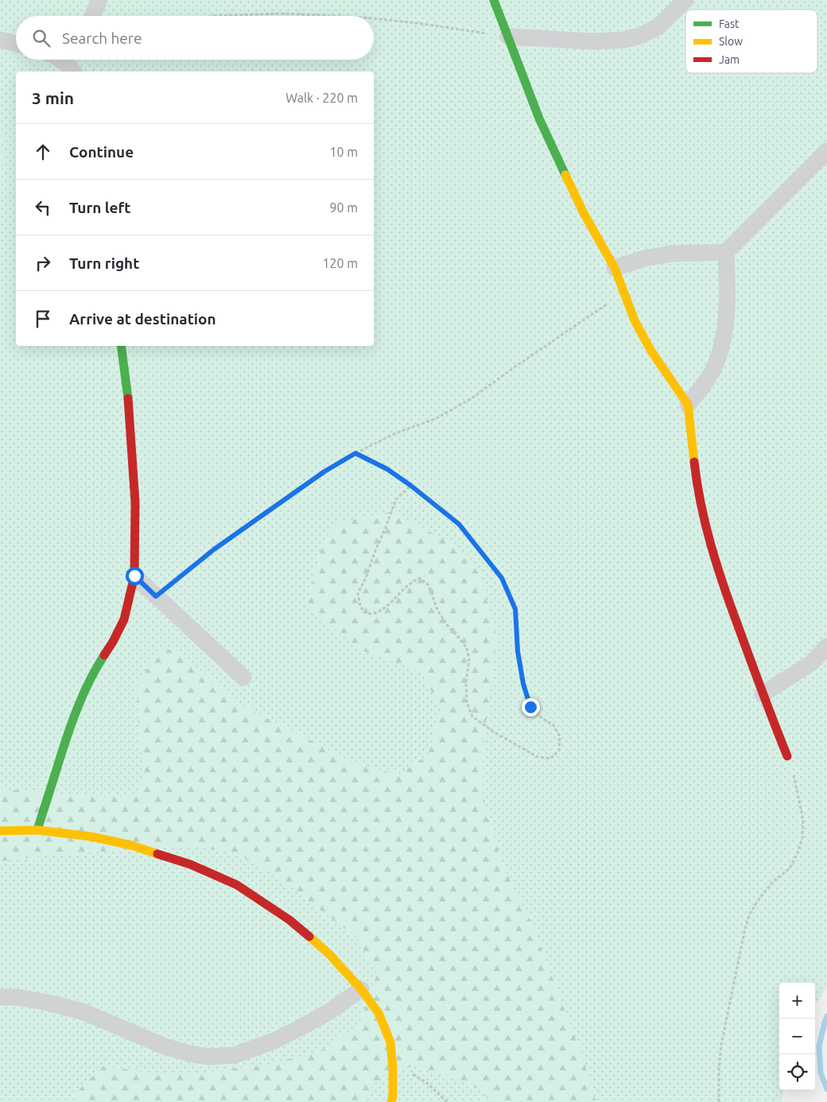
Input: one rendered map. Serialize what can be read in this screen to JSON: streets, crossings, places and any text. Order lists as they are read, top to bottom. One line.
{"legend":["Fast","Slow","Jam"],"page":{"search":"Search here","heading":["3 min","Walk · 220 m"],"list":[["Continue","10 m"],["Turn left","90 m"],["Turn right","120 m"],"Arrive at destination"],"map_buttons":["+","−"]}}
